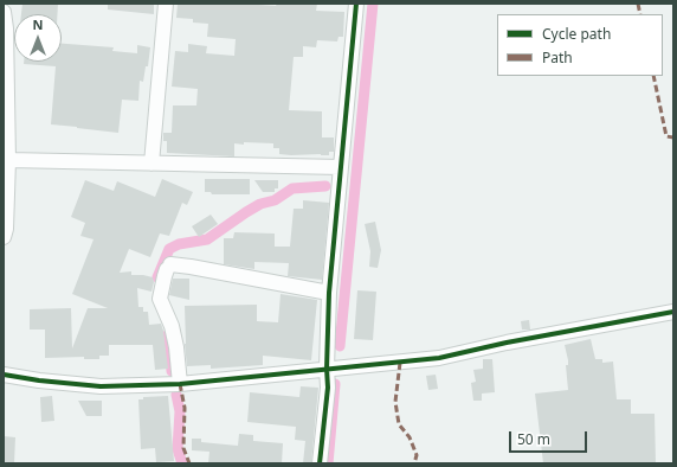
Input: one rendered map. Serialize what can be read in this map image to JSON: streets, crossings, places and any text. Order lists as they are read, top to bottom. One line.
{"legend":["Cycle path","Path"],"scale_bar":"50 m","north":"top"}
